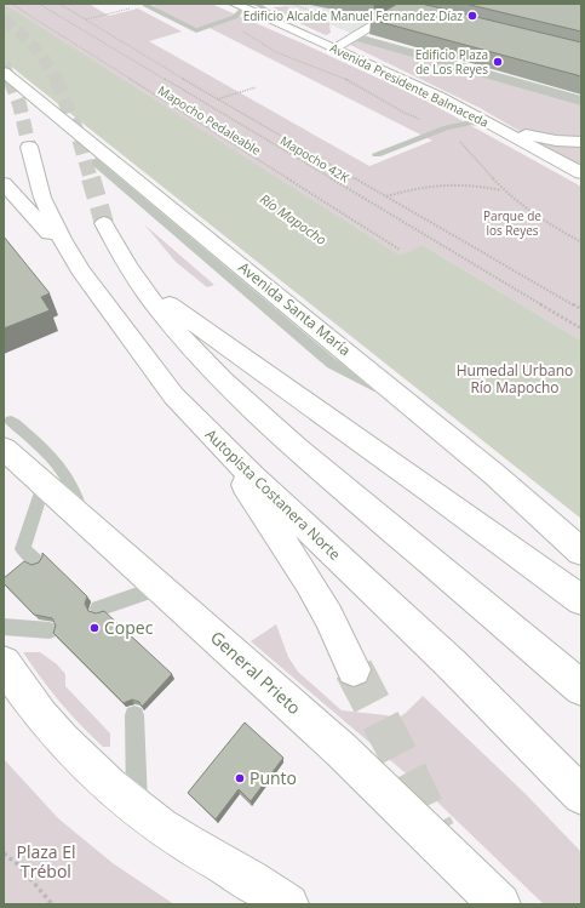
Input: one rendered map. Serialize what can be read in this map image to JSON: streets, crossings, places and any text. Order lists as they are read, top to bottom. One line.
{"streets":{"main road":["Avenida Presidente Balmaceda","Avenida Santa María","Autopista Costanera Norte","General Prieto"],"path":["Mapocho Pedaleable","Mapocho 42K"]},"water":["Río Mapocho"],"parks":["Parque de los Reyes","Humedal Urbano Río Mapocho","Plaza El Trébol"],"places":["Edificio Alcalde Manuel Fernandez Díaz","Edificio Plaza de Los Reyes","Copec","Punto"]}
